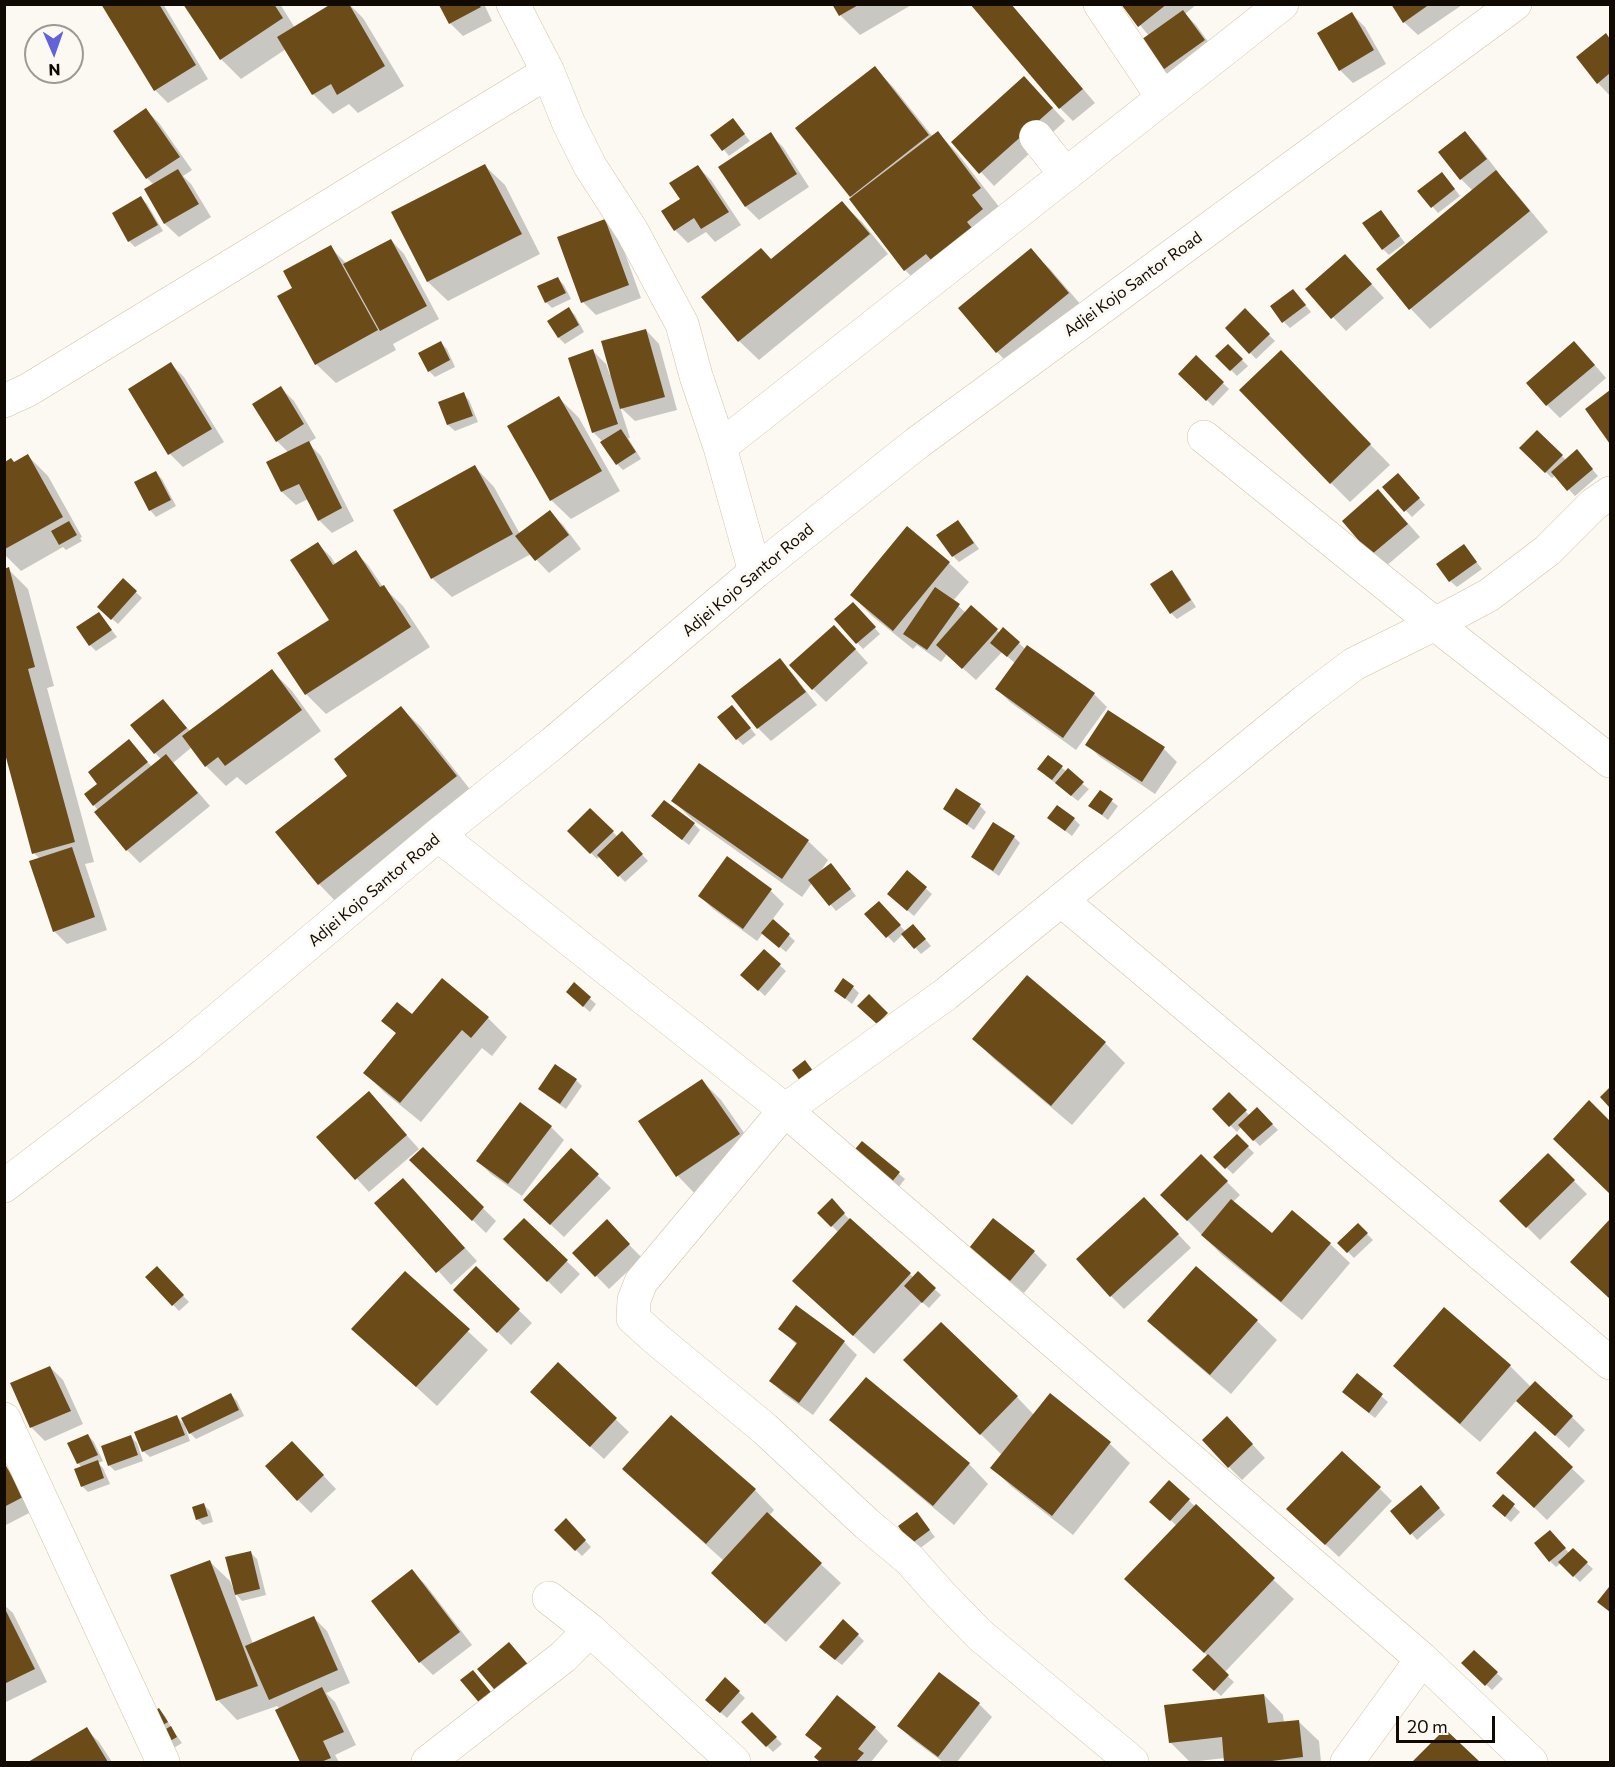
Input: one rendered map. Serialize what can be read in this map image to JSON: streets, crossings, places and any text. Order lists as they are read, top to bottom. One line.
{"streets":{"street":["Adjei Kojo Santor Road"]},"scale_bar":"20 m","north":"bottom"}
